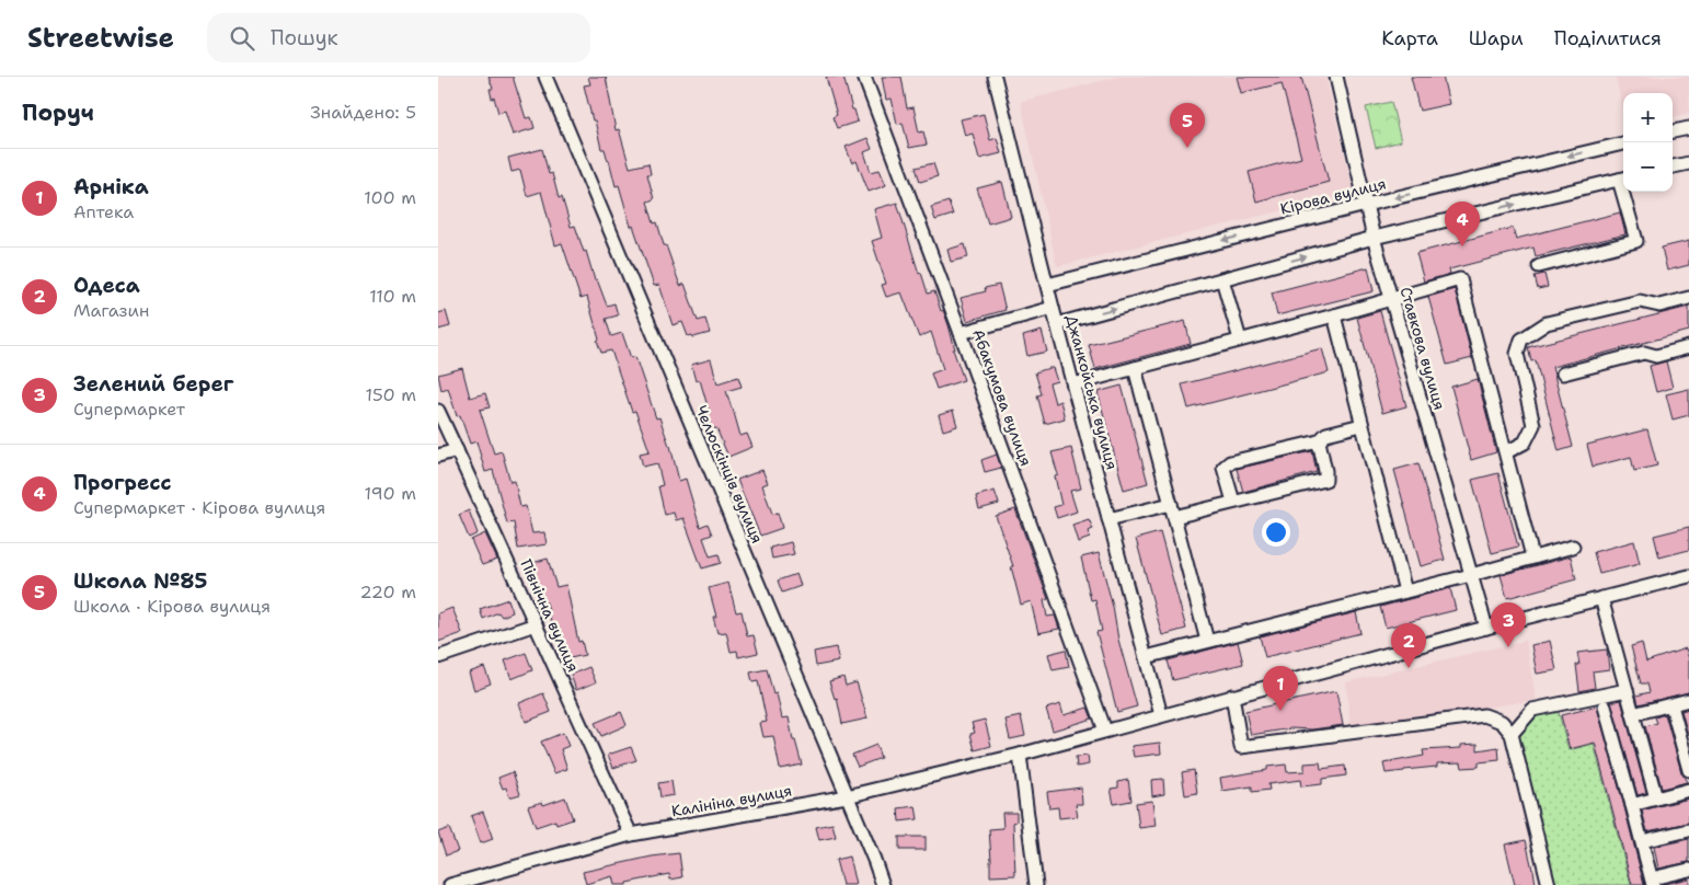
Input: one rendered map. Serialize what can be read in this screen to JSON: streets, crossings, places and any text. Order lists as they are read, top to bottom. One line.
{"streets":{"street":["Кірова вулиця","Ставкова вулиця","Джанкойська вулиця","Абакумова вулиця","Челюскінців вулиця","Північна вулиця","Калініна вулиця"]},"crossings":[["Кірова вулиця","Ставкова вулиця"],["Кірова вулиця","Джанкойська вулиця"],["Ставкова вулиця","Калініна вулиця"],["Джанкойська вулиця","Калініна вулиця"],["Абакумова вулиця","Калініна вулиця"],["Челюскінців вулиця","Калініна вулиця"],["Північна вулиця","Калініна вулиця"]],"page":{"header":"Streetwise","search":"Пошук","nav":["Карта","Шари","Поділитися"],"heading":["Поруч","Знайдено: 5"],"map_buttons":["+","−"],"pins":["5","4","3","2","1"],"list":[{"mark":"1","name":"Арніка","note":"Аптека","value":"100 m"},{"mark":"2","name":"Одеса","note":"Магазин","value":"110 m"},{"mark":"3","name":"Зелений берег","note":"Супермаркет","value":"150 m"},{"mark":"4","name":"Прогресс","note":"Супермаркет · Кірова вулиця","value":"190 m"},{"mark":"5","name":"Школа №85","note":"Школа · Кірова вулиця","value":"220 m"}]}}
